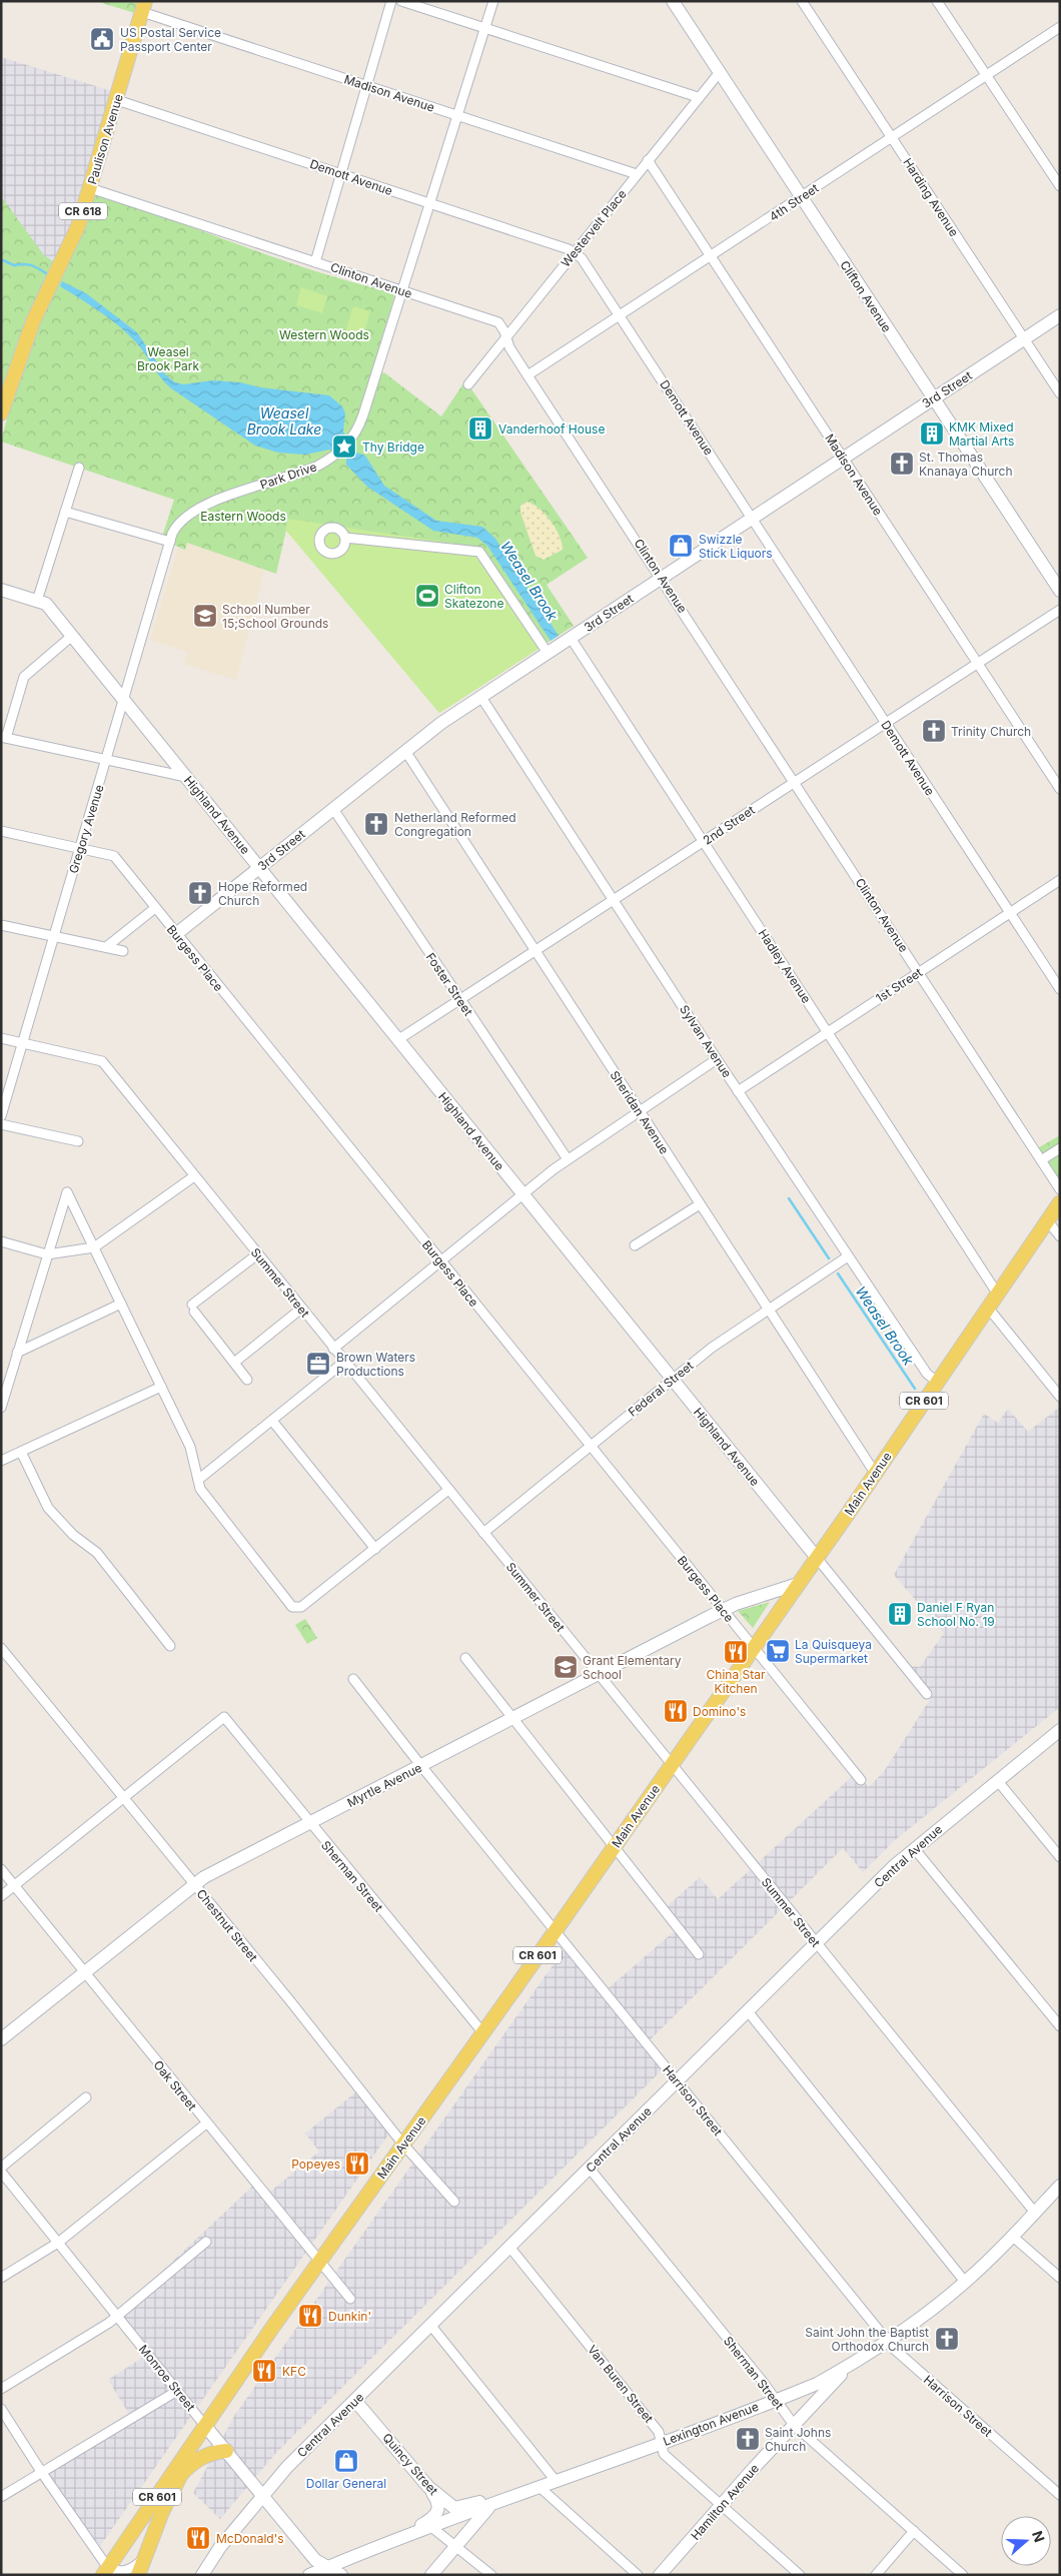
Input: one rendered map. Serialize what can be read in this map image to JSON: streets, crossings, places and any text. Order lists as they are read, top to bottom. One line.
{"streets":{"main road":["Paulison Avenue","CR 618","Clifton Avenue","3rd Street","Highland Avenue","CR 601","Main Avenue","Myrtle Avenue","Central Avenue","Monroe Street","Lexington Avenue","Quincy Street","Hamilton Avenue"],"street":["Madison Avenue","Demott Avenue","Harding Avenue","4th Street","Westervelt Place","Clinton Avenue","Park Drive","2nd Street","Gregory Avenue","Burgess Place","Hadley Avenue","Foster Street","1st Street","Sylvan Avenue","Sheridan Avenue","Summer Street","Federal Street","Sherman Street","Chestnut Street","Oak Street","Harrison Street","Van Buren Street"]},"crossings":[["Madison Avenue","Paulison Avenue"],["Madison Avenue","4th Street"],["Madison Avenue","Westervelt Place"],["Madison Avenue","3rd Street"],["Madison Avenue","Park Drive"],["Madison Avenue","2nd Street"],["Paulison Avenue","Demott Avenue"],["Paulison Avenue","Clinton Avenue"],["Demott Avenue","4th Street"],["Demott Avenue","Westervelt Place"],["Demott Avenue","3rd Street"],["Demott Avenue","Park Drive"],["Demott Avenue","2nd Street"],["Demott Avenue","1st Street"],["Harding Avenue","4th Street"],["Harding Avenue","3rd Street"],["4th Street","Clinton Avenue"],["4th Street","Clifton Avenue"],["Westervelt Place","Clinton Avenue"],["Westervelt Place","Clifton Avenue"],["Clinton Avenue","3rd Street"],["Clinton Avenue","Park Drive"],["Clinton Avenue","2nd Street"],["Clinton Avenue","1st Street"],["Clifton Avenue","3rd Street"],["3rd Street","Highland Avenue"],["3rd Street","Burgess Place"],["3rd Street","Hadley Avenue"],["3rd Street","Foster Street"],["3rd Street","Sylvan Avenue"],["3rd Street","Sheridan Avenue"],["Park Drive","Gregory Avenue"],["Highland Avenue","2nd Street"],["Highland Avenue","Gregory Avenue"],["Highland Avenue","Federal Street"],["Highland Avenue","Main Avenue"],["2nd Street","Hadley Avenue"],["2nd Street","Foster Street"],["2nd Street","Sylvan Avenue"],["2nd Street","Sheridan Avenue"],["Gregory Avenue","Burgess Place"],["Gregory Avenue","Summer Street"],["Burgess Place","Federal Street"],["Burgess Place","Main Avenue"],["Burgess Place","Myrtle Avenue"],["Hadley Avenue","1st Street"],["Hadley Avenue","Main Avenue"],["1st Street","Sylvan Avenue"],["Sylvan Avenue","Federal Street"],["Sylvan Avenue","Main Avenue"],["Sheridan Avenue","Federal Street"],["Sheridan Avenue","Main Avenue"],["Summer Street","Federal Street"],["Summer Street","Main Avenue"],["Summer Street","Myrtle Avenue"],["Summer Street","Central Avenue"],["Summer Street","Lexington Avenue"],["Main Avenue","Myrtle Avenue"],["Main Avenue","Sherman Street"],["Main Avenue","Chestnut Street"],["Main Avenue","Oak Street"],["Main Avenue","Harrison Street"],["Main Avenue","Monroe Street"],["Myrtle Avenue","Sherman Street"],["Myrtle Avenue","Chestnut Street"],["Myrtle Avenue","Oak Street"],["Myrtle Avenue","Harrison Street"],["Central Avenue","Sherman Street"],["Central Avenue","Harrison Street"],["Central Avenue","Monroe Street"],["Central Avenue","Van Buren Street"],["Central Avenue","Quincy Street"],["Sherman Street","Chestnut Street"],["Sherman Street","Lexington Avenue"],["Sherman Street","Hamilton Avenue"],["Harrison Street","Lexington Avenue"],["Monroe Street","Lexington Avenue"],["Van Buren Street","Lexington Avenue"],["Van Buren Street","Hamilton Avenue"],["Lexington Avenue","Quincy Street"],["Lexington Avenue","Hamilton Avenue"]],"water":["Weasel Brook Lake","Weasel Brook"],"parks":["Western Woods","Weasel Brook Park","Eastern Woods"],"places":{"public building":["US Postal Service Passport Center"],"building":["Vanderhoof House","KMK Mixed Martial Arts","Daniel F Ryan School No. 19"],"place":["Thy Bridge"],"church":["St. Thomas Knanaya Church","Trinity Church","Netherland Reformed Congregation","Hope Reformed Church","Saint John the Baptist Orthodox Church","Saint Johns Church"],"shop":["Swizzle Stick Liquors","Dollar General"],"sports":["Clifton Skatezone"],"school or university":["School Number 15;School Grounds","Grant Elementary School"],"office":["Brown Waters Productions"],"supermarket":["La Quisqueya Supermarket"],"restaurant":["China Star Kitchen","Domino's","Popeyes","Dunkin'","KFC","McDonald's"]},"north":"right"}
